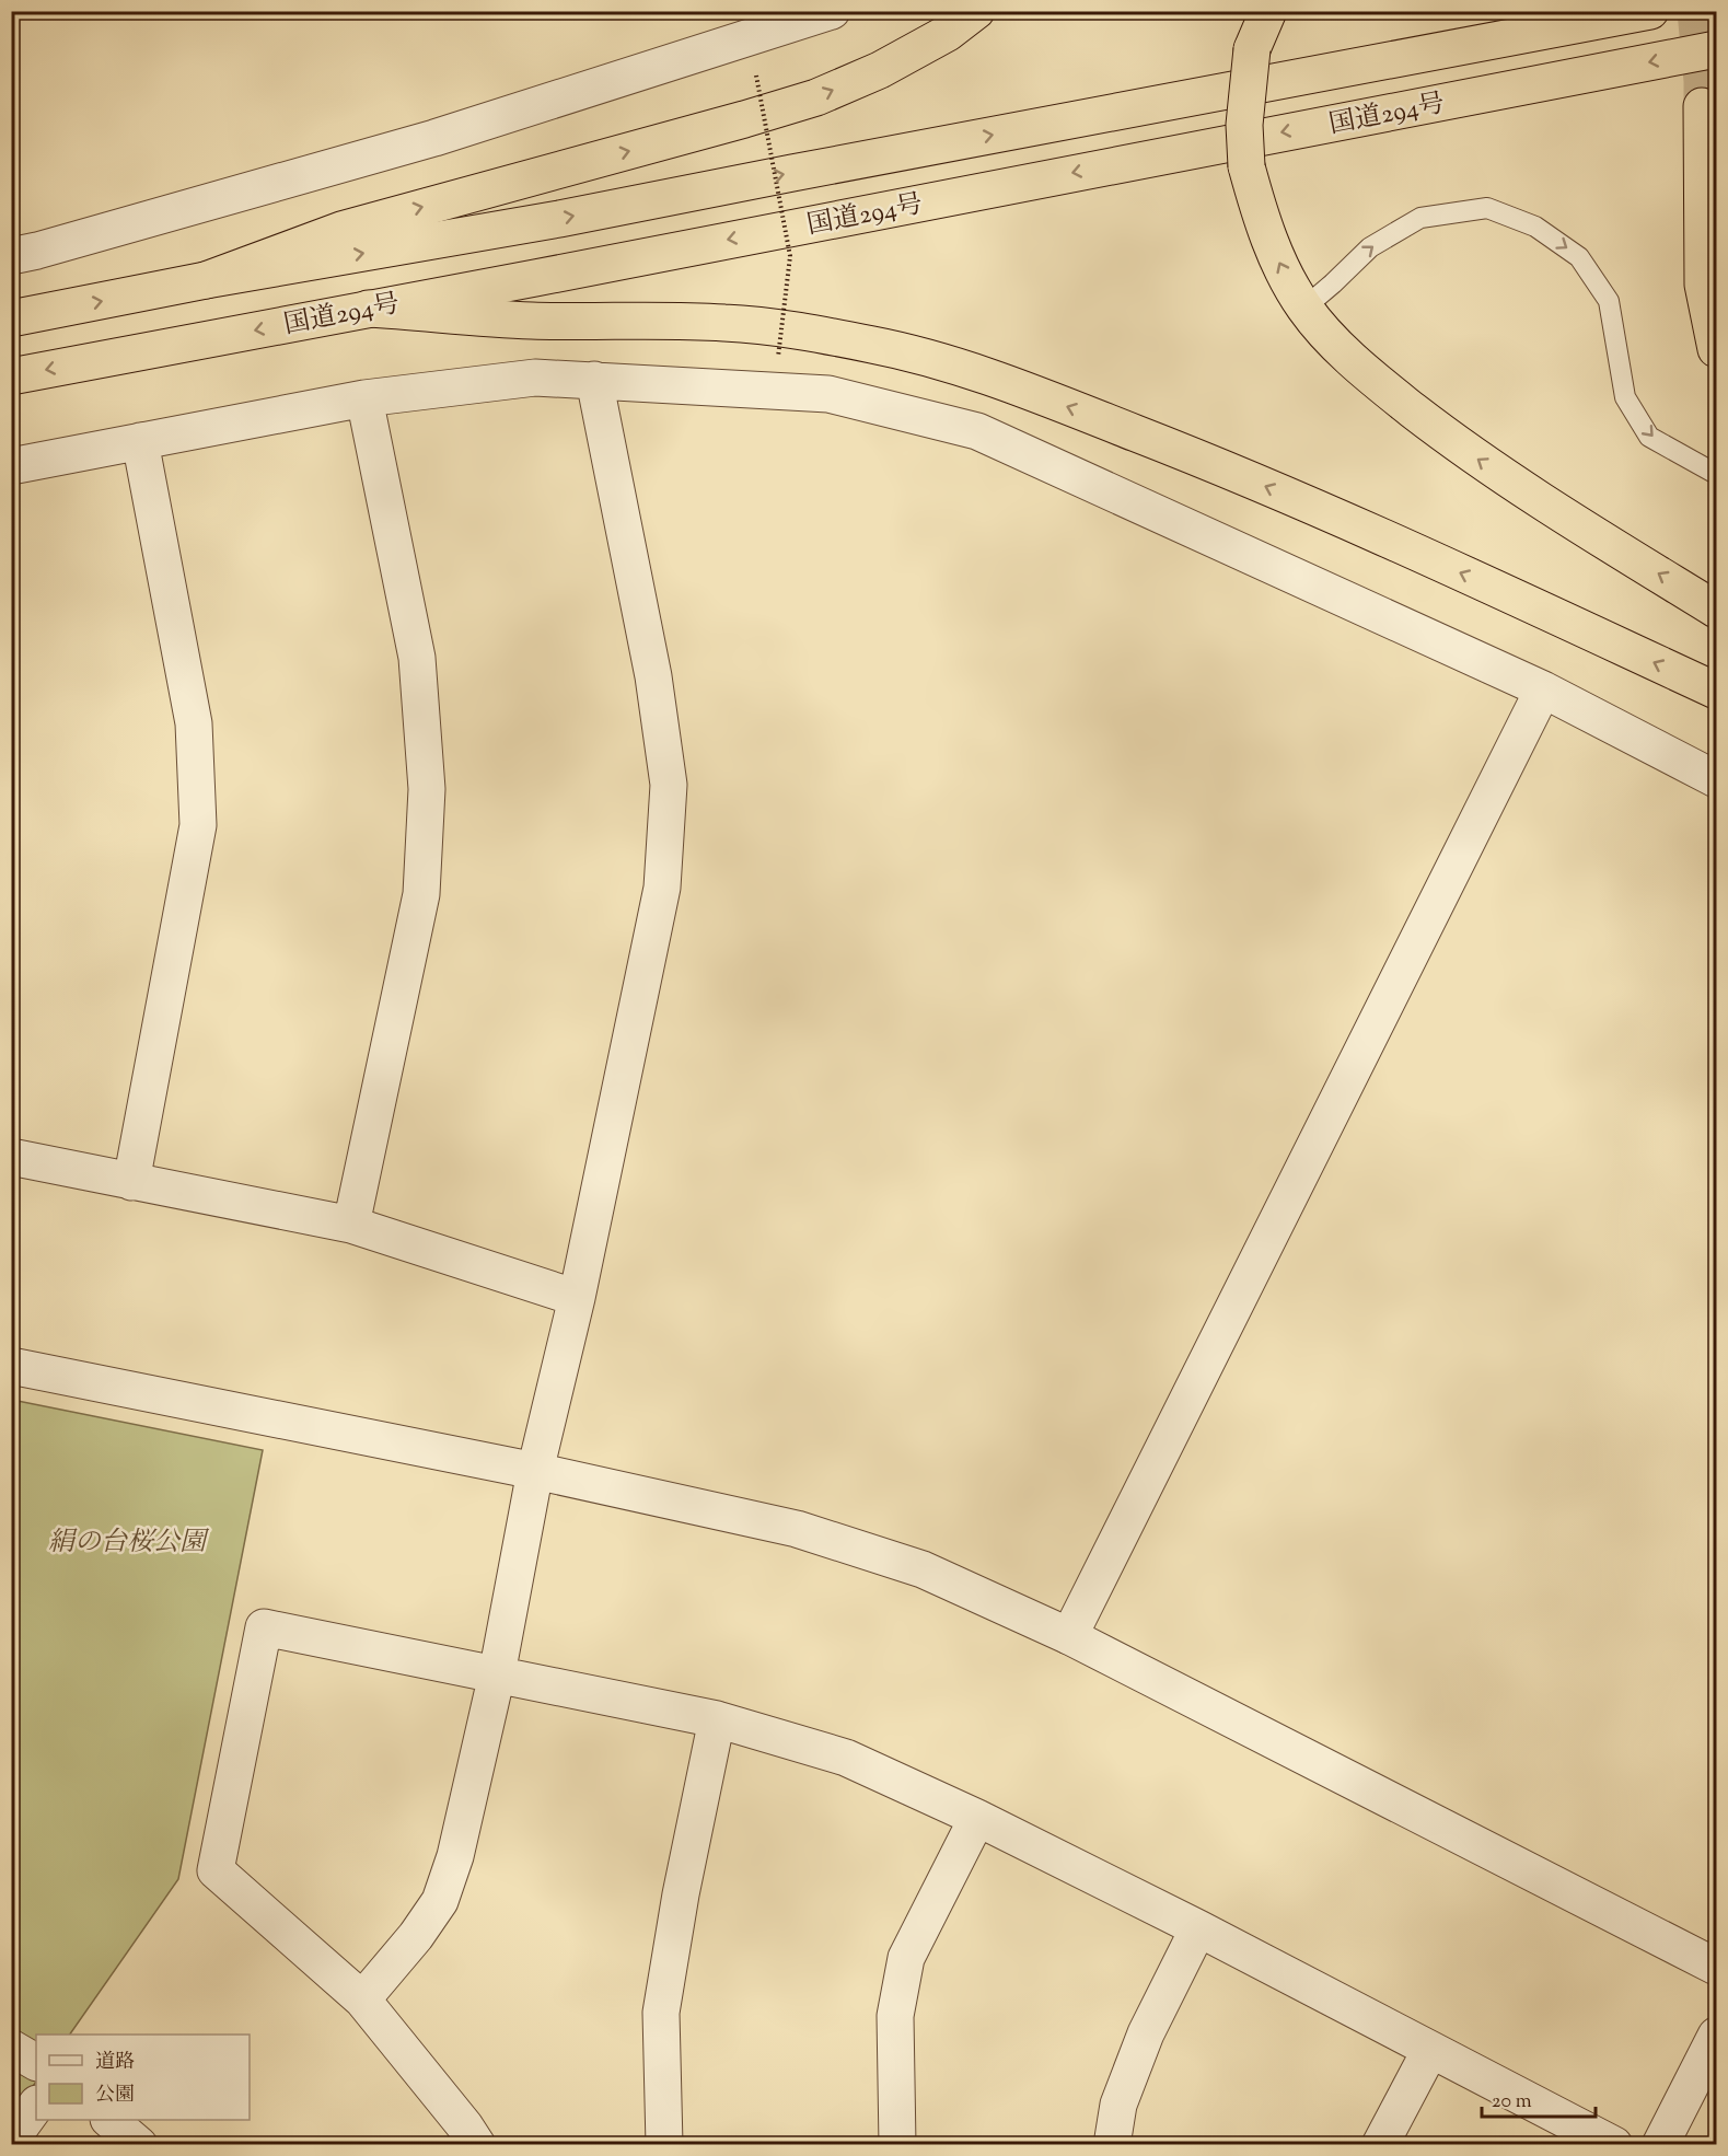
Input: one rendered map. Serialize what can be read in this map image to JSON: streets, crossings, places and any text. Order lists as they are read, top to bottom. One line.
{"streets":{"highway":["国道294号"]},"parks":["絹の台桜公園"],"legend":["道路","公園"],"scale_bar":"20 m"}
